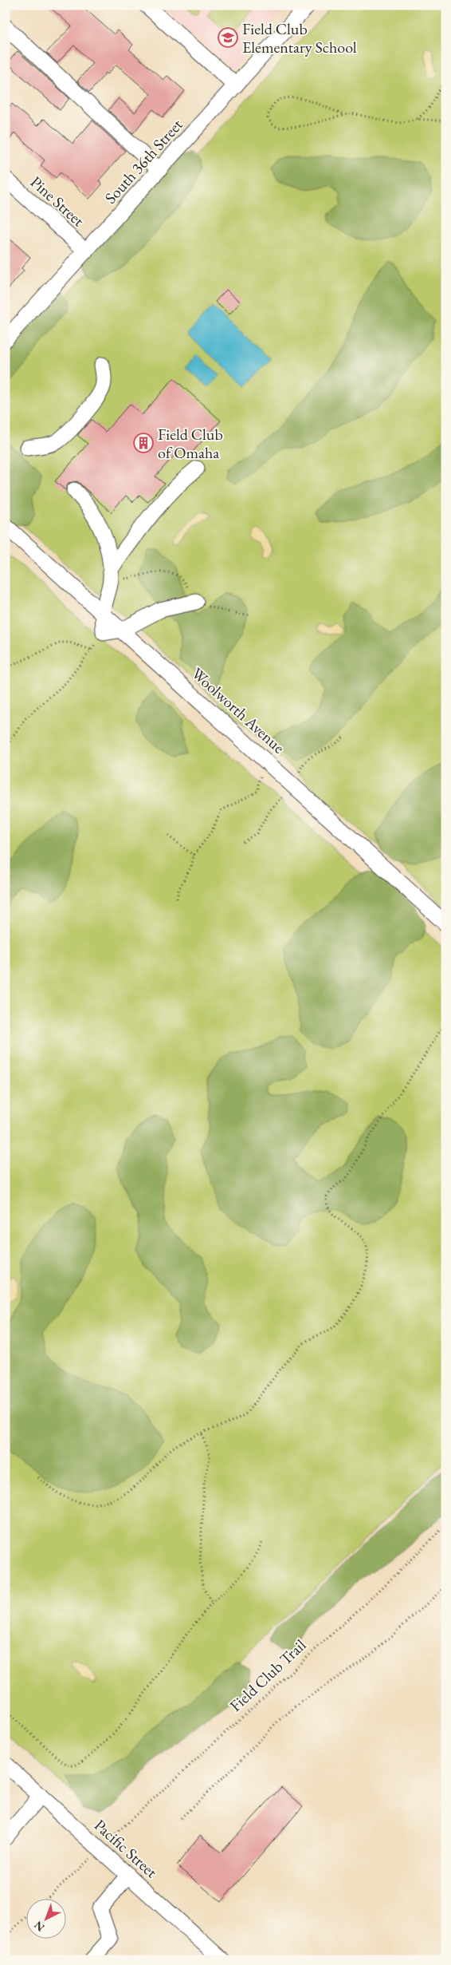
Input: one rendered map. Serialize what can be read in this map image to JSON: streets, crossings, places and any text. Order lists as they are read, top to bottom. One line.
{"streets":{"street":["South 36th Street","Pine Street","Woolworth Avenue","Pacific Street"],"path":["Field Club Trail"]},"crossings":[["South 36th Street","Pine Street"]],"places":{"school or university":["Field Club Elementary School"],"building":["Field Club of Omaha"]},"north":"bottom left"}
